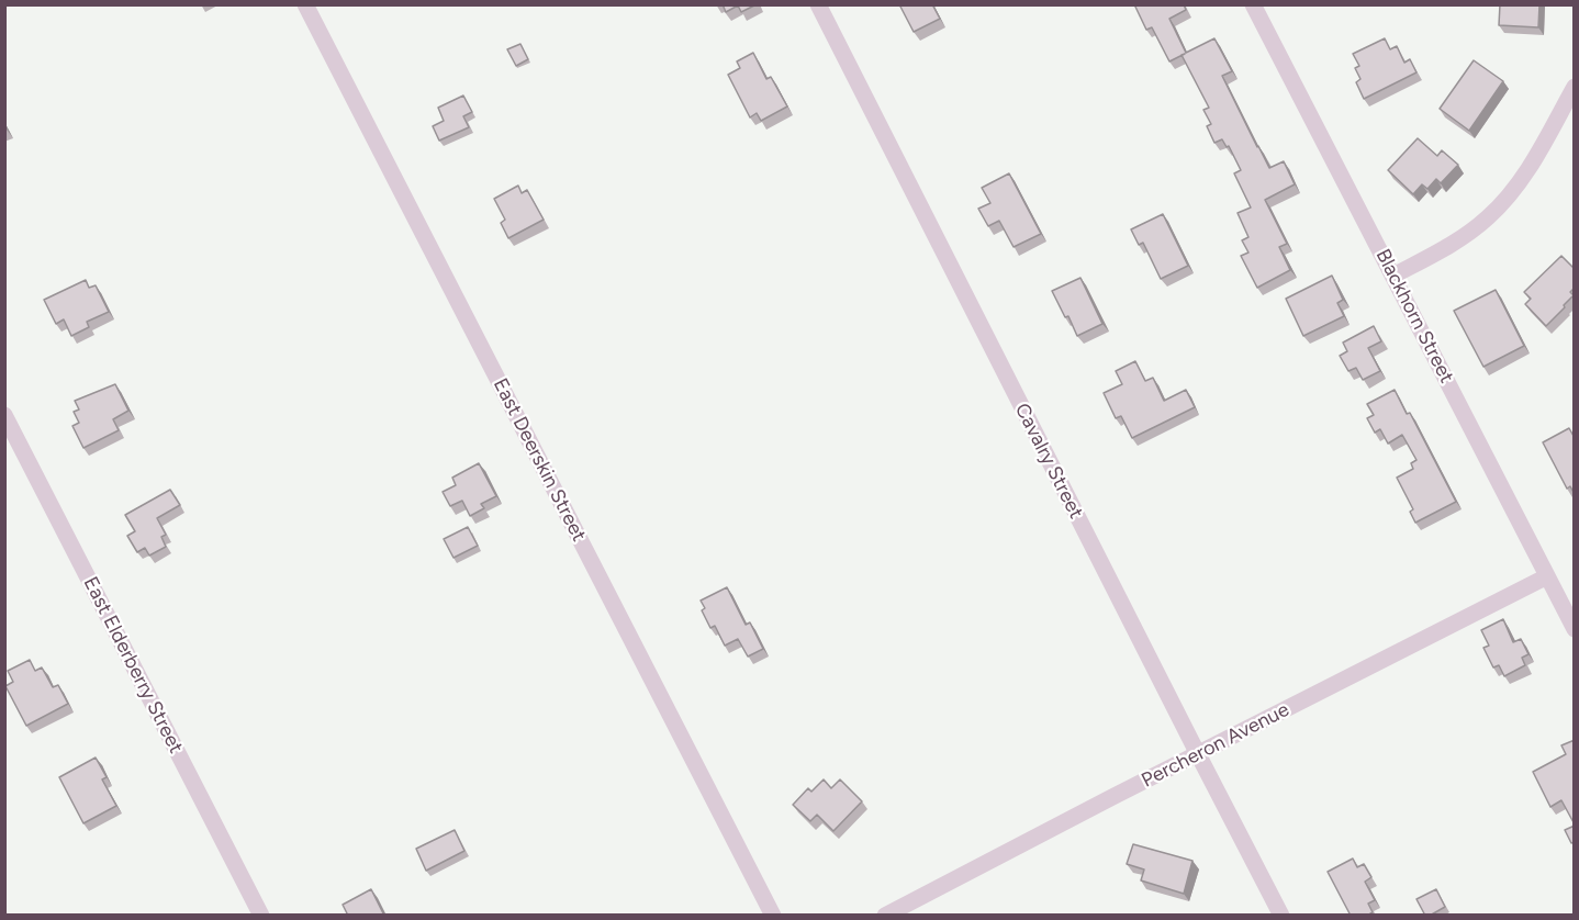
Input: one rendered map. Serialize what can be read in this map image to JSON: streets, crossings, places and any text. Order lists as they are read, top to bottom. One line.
{"streets":{"street":["Blackhorn Street","East Deerskin Street","Cavalry Street","East Elderberry Street","Percheron Avenue"]},"crossings":[["Blackhorn Street","Percheron Avenue"],["Cavalry Street","Percheron Avenue"]]}
